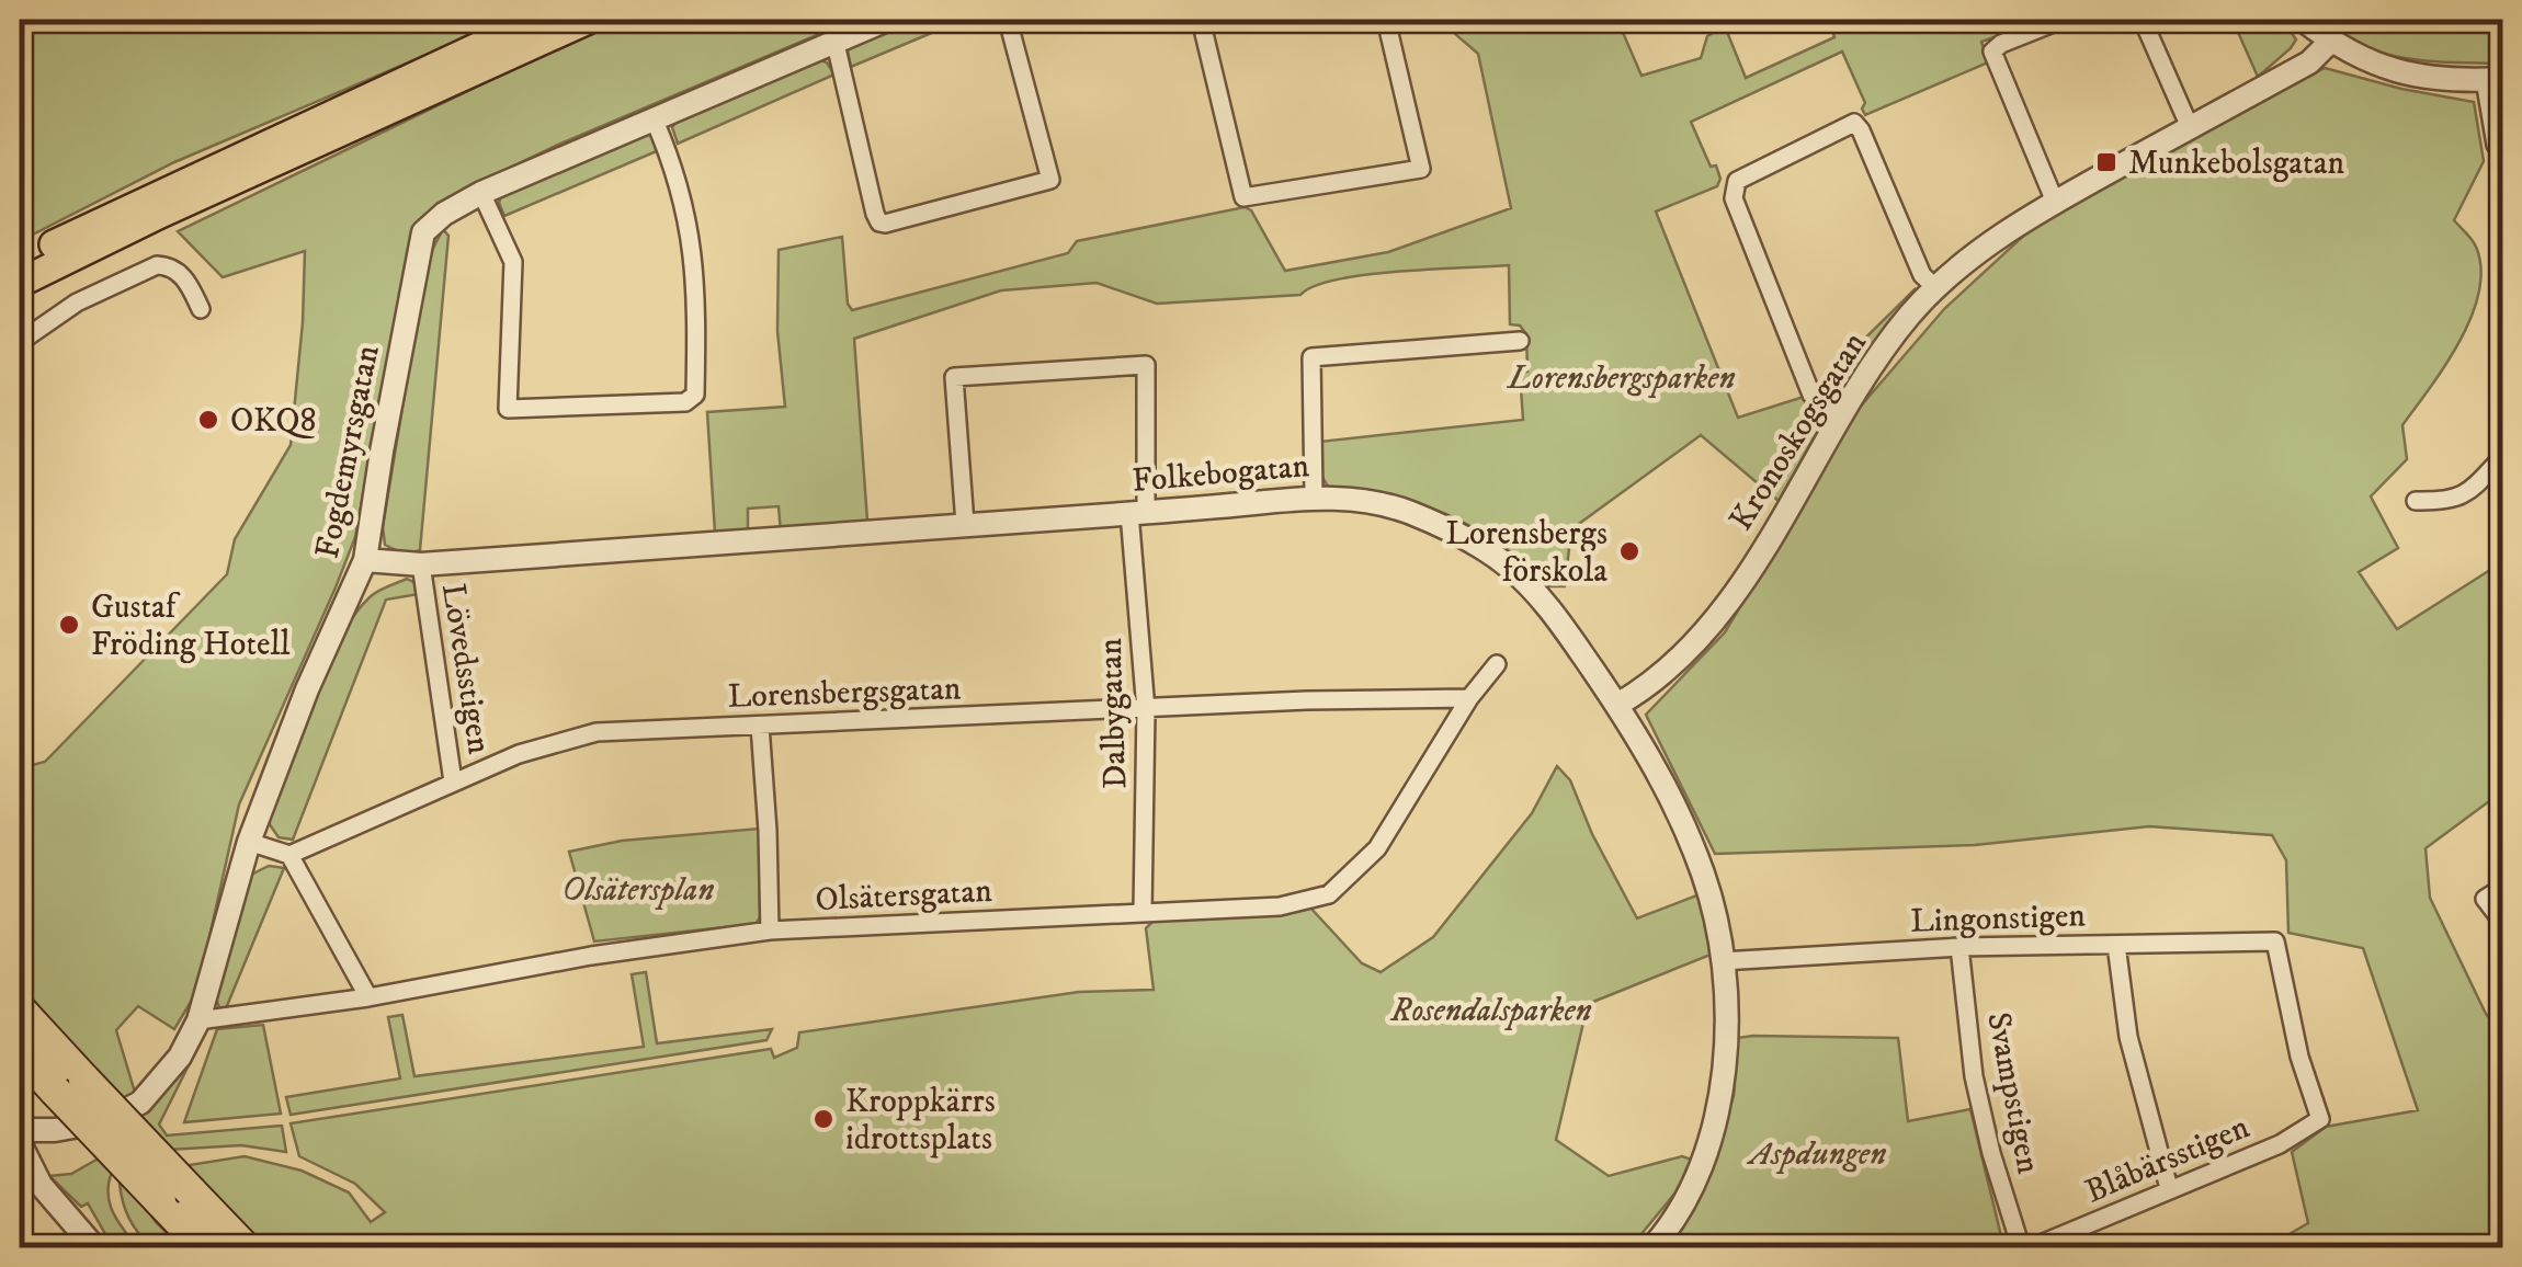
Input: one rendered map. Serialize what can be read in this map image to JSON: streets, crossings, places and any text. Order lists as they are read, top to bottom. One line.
{"streets":{"street":["Kronoskogsgatan","Fogdemyrsgatan","Folkebogatan","Lövedsstigen","Lorensbergsgatan","Dalbygatan","Olsätersgatan","Lingonstigen","Svampstigen","Blåbärsstigen"]},"crossings":[["Kronoskogsgatan","Folkebogatan"],["Fogdemyrsgatan","Folkebogatan"],["Fogdemyrsgatan","Olsätersgatan"],["Folkebogatan","Lövedsstigen"],["Folkebogatan","Dalbygatan"],["Folkebogatan","Lingonstigen"],["Lövedsstigen","Lorensbergsgatan"],["Lorensbergsgatan","Dalbygatan"],["Lorensbergsgatan","Olsätersgatan"],["Dalbygatan","Olsätersgatan"],["Lingonstigen","Svampstigen"],["Lingonstigen","Blåbärsstigen"]],"parks":["Lorensbergsparken","Olsätersplan","Rosendalsparken","Aspdungen"],"places":{"transit":["Munkebolsgatan"],"other":["OKQ8","Lorensbergs förskola","Gustaf Fröding Hotell","Kroppkärrs idrottsplats"]}}
